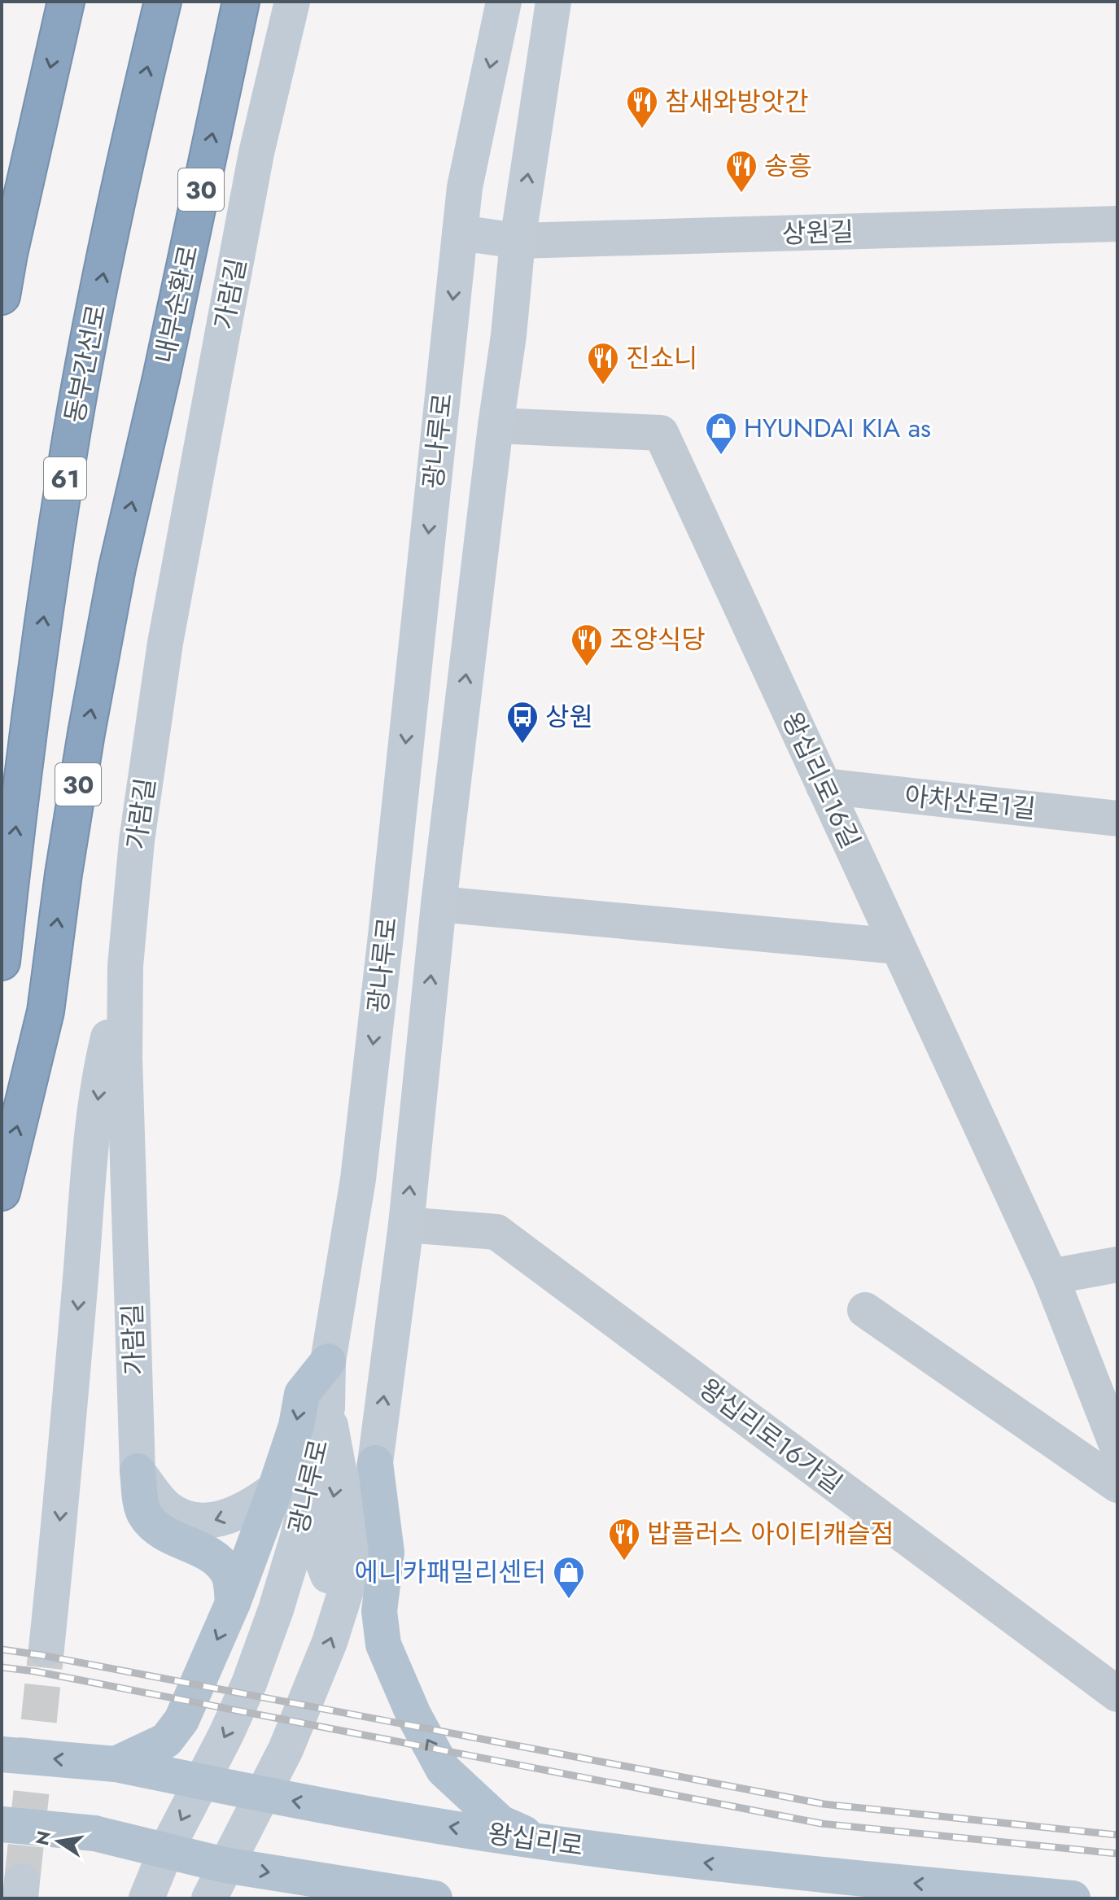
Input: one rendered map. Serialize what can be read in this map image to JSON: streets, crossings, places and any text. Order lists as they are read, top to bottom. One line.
{"streets":{"highway":["30","내부순환로","동부간선로","61"],"main road":["가람길","광나루로","왕십리로"],"street":["상원길","왕십리로16길","아차산로1길","왕십리로16가길"]},"crossings":[["상원길","광나루로"],["광나루로","왕십리로16길"],["광나루로","왕십리로16가길"],["광나루로","왕십리로"],["왕십리로16길","아차산로1길"]],"one_way":["내부순환로"],"places":{"restaurant":["참새와방앗간","송흥","진쇼니","조양식당","밥플러스 아이티캐슬점"],"shop":["HYUNDAI KIA as","에니카패밀리센터"],"bus stop":["상원"]},"north":"left"}
